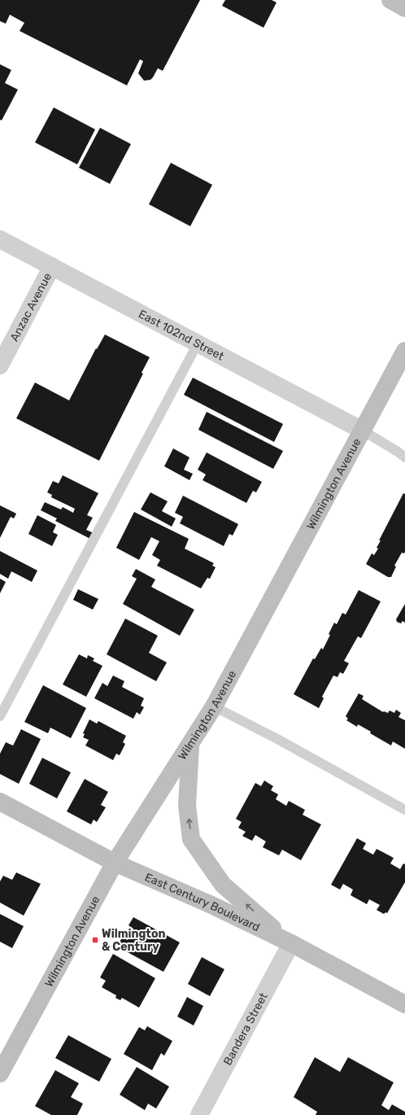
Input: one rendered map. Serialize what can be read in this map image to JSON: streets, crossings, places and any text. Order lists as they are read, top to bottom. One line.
{"streets":{"main road":["Wilmington Avenue","East Century Boulevard"],"street":["Anzac Avenue","East 102nd Street","Bandera Street"]},"crossings":[["Anzac Avenue","East 102nd Street"],["East 102nd Street","Wilmington Avenue"],["Wilmington Avenue","East Century Boulevard"],["East Century Boulevard","Bandera Street"]],"places":{"transit":["Wilmington & Century"]}}
